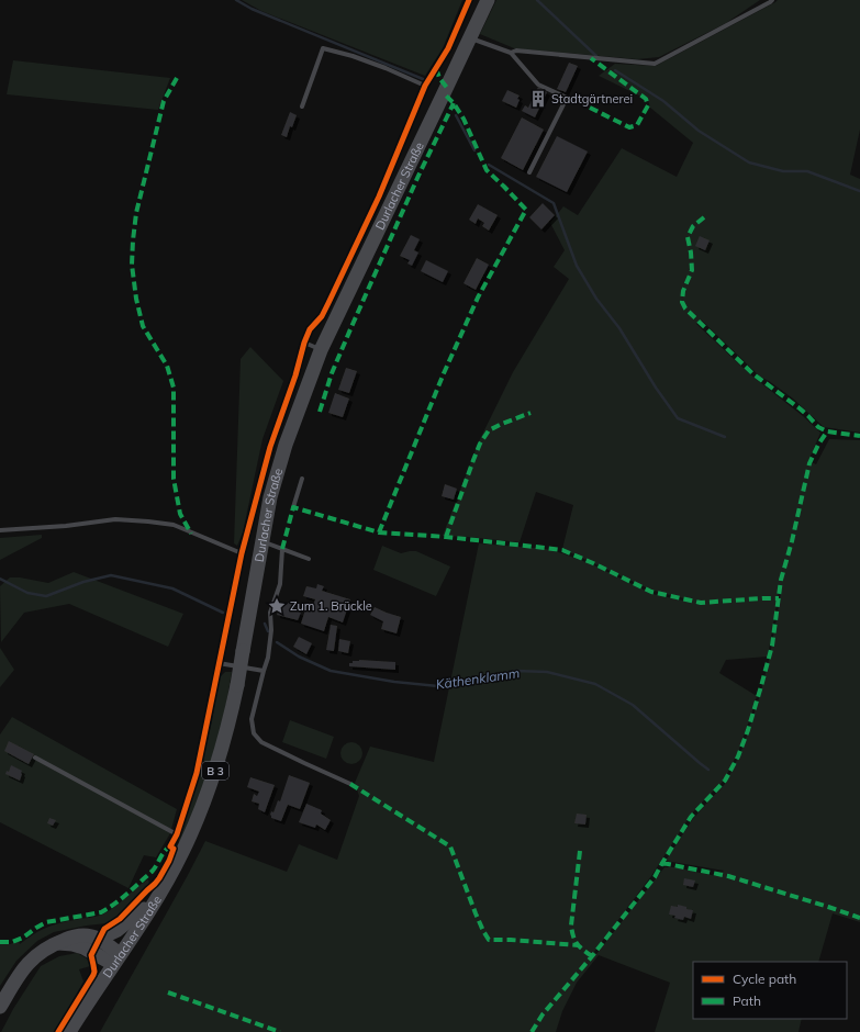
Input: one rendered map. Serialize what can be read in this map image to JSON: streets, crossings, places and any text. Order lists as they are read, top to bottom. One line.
{"streets":{"main road":["Durlacher Straße","B 3"]},"water":["Käthenklamm"],"places":{"building":["Stadtgärtnerei"],"place":["Zum 1. Brückle"]},"legend":["Cycle path","Path"]}
